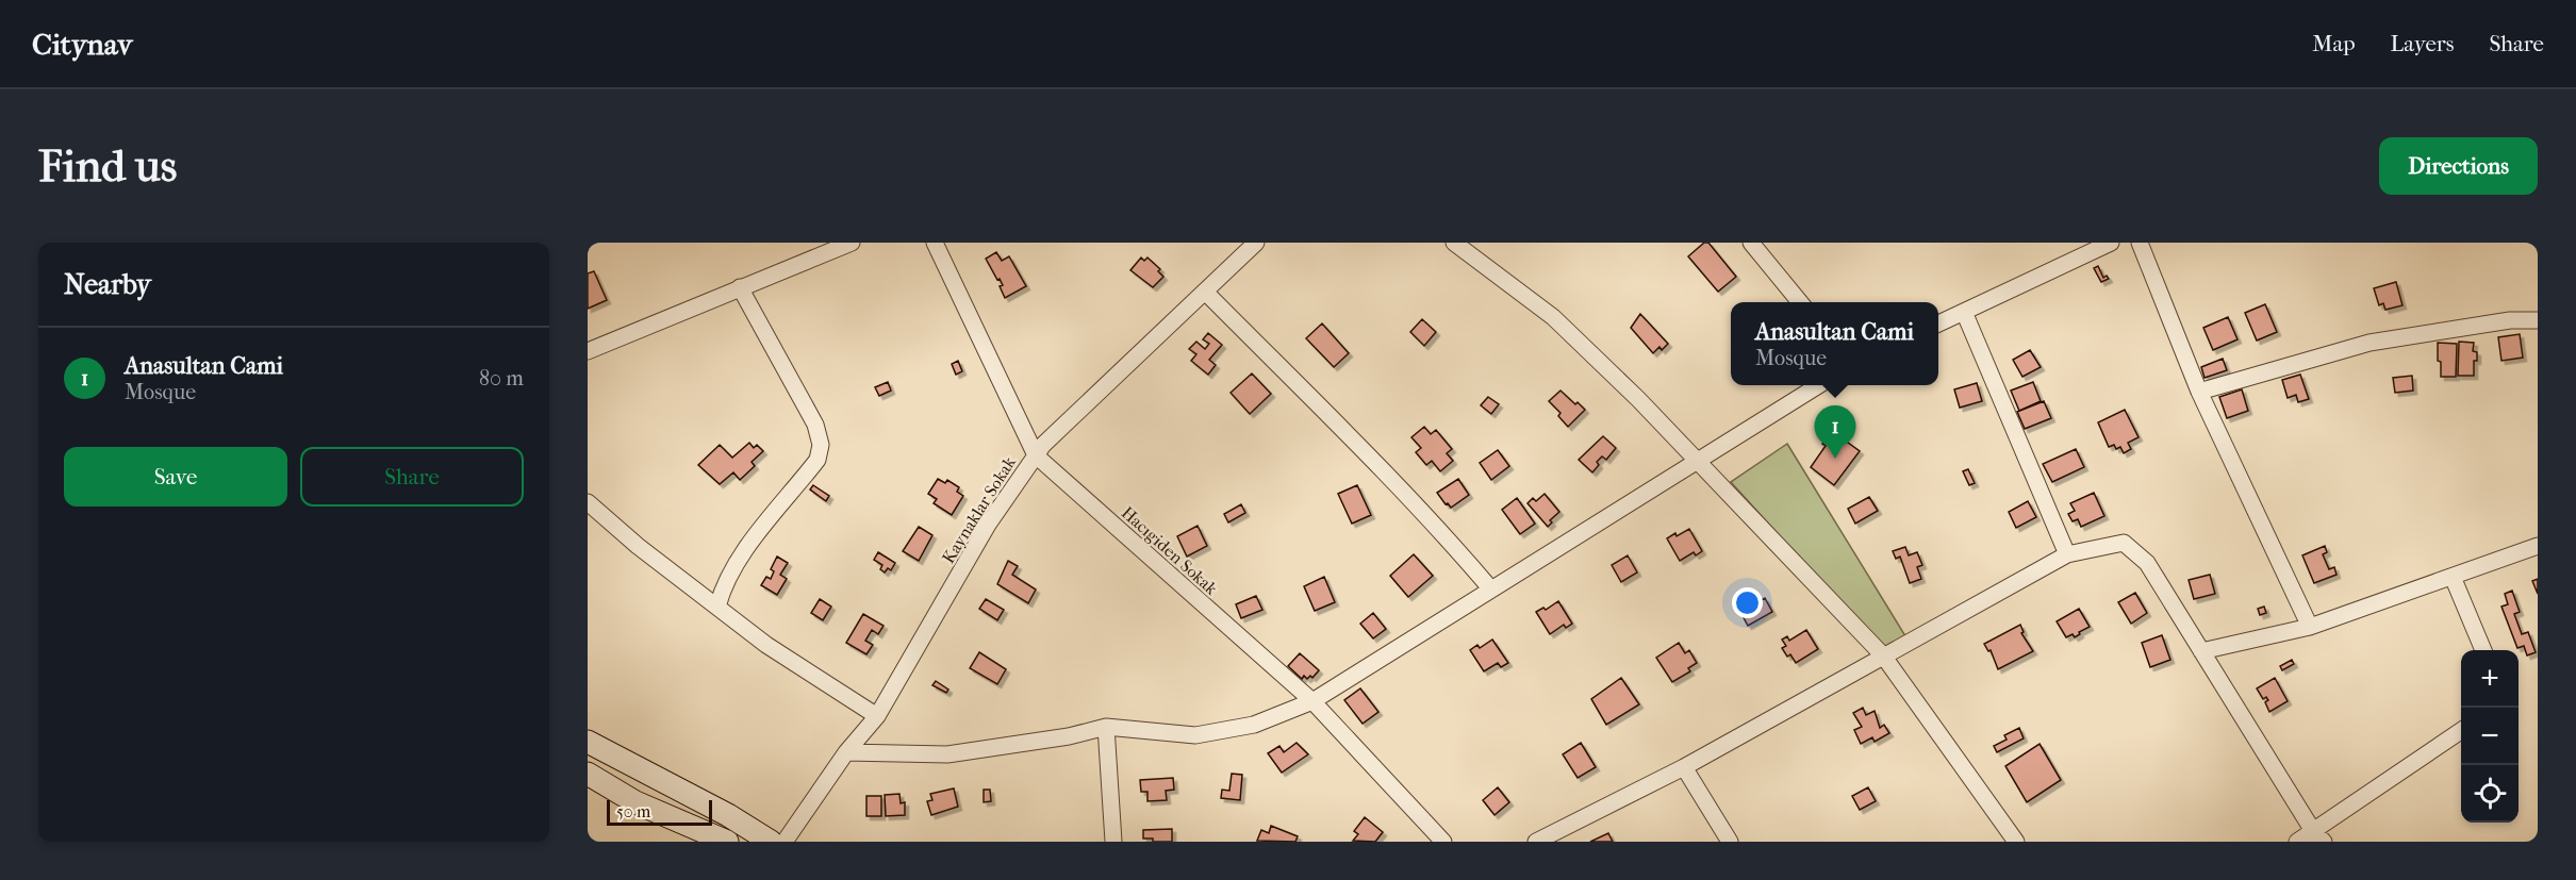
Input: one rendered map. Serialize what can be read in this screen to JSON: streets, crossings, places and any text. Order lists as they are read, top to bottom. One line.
{"streets":{"street":["Kaynaklar Sokak","Hacıgiden Sokak"]},"crossings":[["Kaynaklar Sokak","Hacıgiden Sokak"]],"scale_bar":"50 m","page":{"header":"Citynav","nav":["Map","Layers","Share"],"buttons":["Directions",["Save","Share"]],"title":"Find us","heading":"Nearby","popup":["Anasultan Cami","Mosque"],"list":[{"mark":"1","name":"Anasultan Cami","note":"Mosque","value":"80 m"}],"pins":"1","map_buttons":["+","−"],"scale":"50 m"}}
